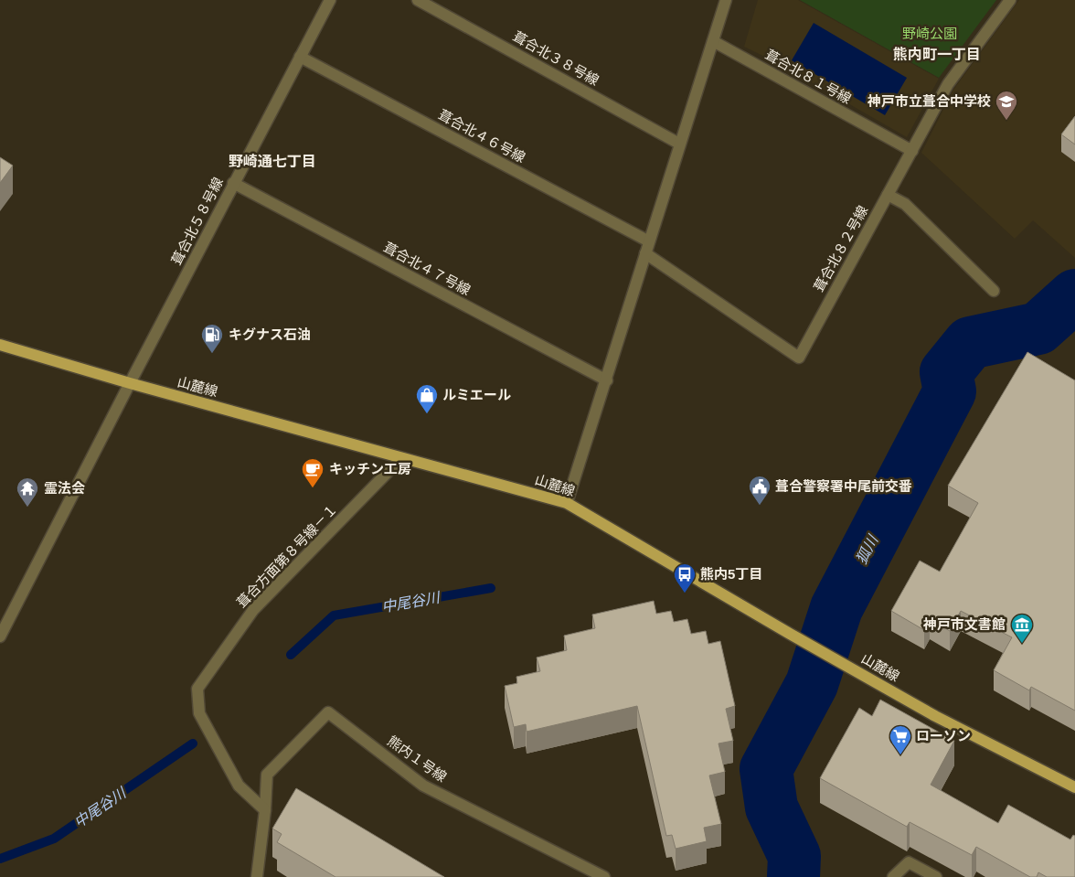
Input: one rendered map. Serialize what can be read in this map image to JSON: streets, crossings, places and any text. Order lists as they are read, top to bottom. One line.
{"streets":{"main road":["山麓線"],"street":["葺合北３８号線","葺合北８１号線","葺合北４６号線","葺合北５８号線","葺合北８２号線","葺合北４７号線","葺合方面第８号線－１","熊内１号線"]},"crossings":[["葺合北８１号線","葺合北８２号線"],["葺合北４６号線","葺合北５８号線"],["葺合北４６号線","葺合北８２号線"],["葺合北５８号線","葺合北４７号線"],["葺合北５８号線","山麓線"],["山麓線","葺合方面第８号線－１"],["葺合方面第８号線－１","熊内１号線"]],"districts":["熊内町一丁目","野崎通七丁目"],"water":["狐川","中尾谷川"],"parks":["野崎公園"],"places":{"school or university":["神戸市立葺合中学校"],"fuel station":["キグナス石油"],"shop":["ルミエール"],"cafe":["キッチン工房"],"public building":["葺合警察署中尾前交番"],"temple":["霊法会"],"bus stop":["熊内5丁目"],"museum":["神戸市文書館"],"supermarket":["ローソン"]}}
